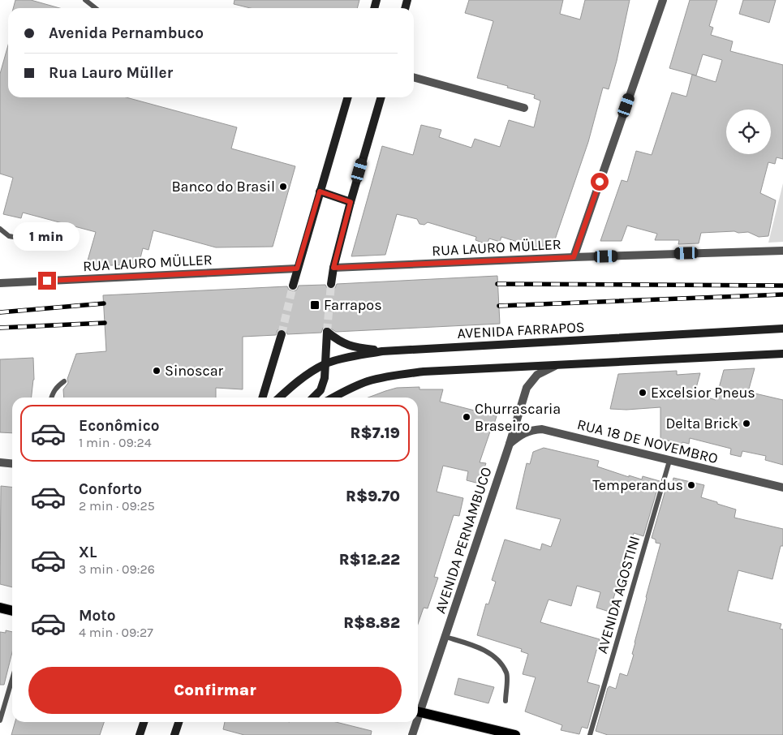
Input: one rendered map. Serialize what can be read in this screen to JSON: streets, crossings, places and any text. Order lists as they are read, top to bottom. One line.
{"streets":{"main road":["AVENIDA FARRAPOS"],"street":["RUA LAURO MÜLLER","RUA 18 DE NOVEMBRO","AVENIDA PERNAMBUCO"],"lane":["AVENIDA AGOSTINI"]},"crossings":[["RUA 18 DE NOVEMBRO","AVENIDA PERNAMBUCO"],["RUA 18 DE NOVEMBRO","AVENIDA AGOSTINI"]],"places":{"other":["Banco do Brasil","Sinoscar","Excelsior Pneus","Churrascaria Braseiro","Delta Brick","Temperandus"],"transit":["Farrapos"]},"page":{"banner":["Avenida Pernambuco","Rua Lauro Müller"],"bubble":"1 min","list":[{"name":"Econômico","note":"1 min · 09:24","value":"R$7.19"},{"name":"Conforto","note":"2 min · 09:25","value":"R$9.70"},{"name":"XL","note":"3 min · 09:26","value":"R$12.22"},{"name":"Moto","note":"4 min · 09:27","value":"R$8.82"}],"buttons":"Confirmar"}}
